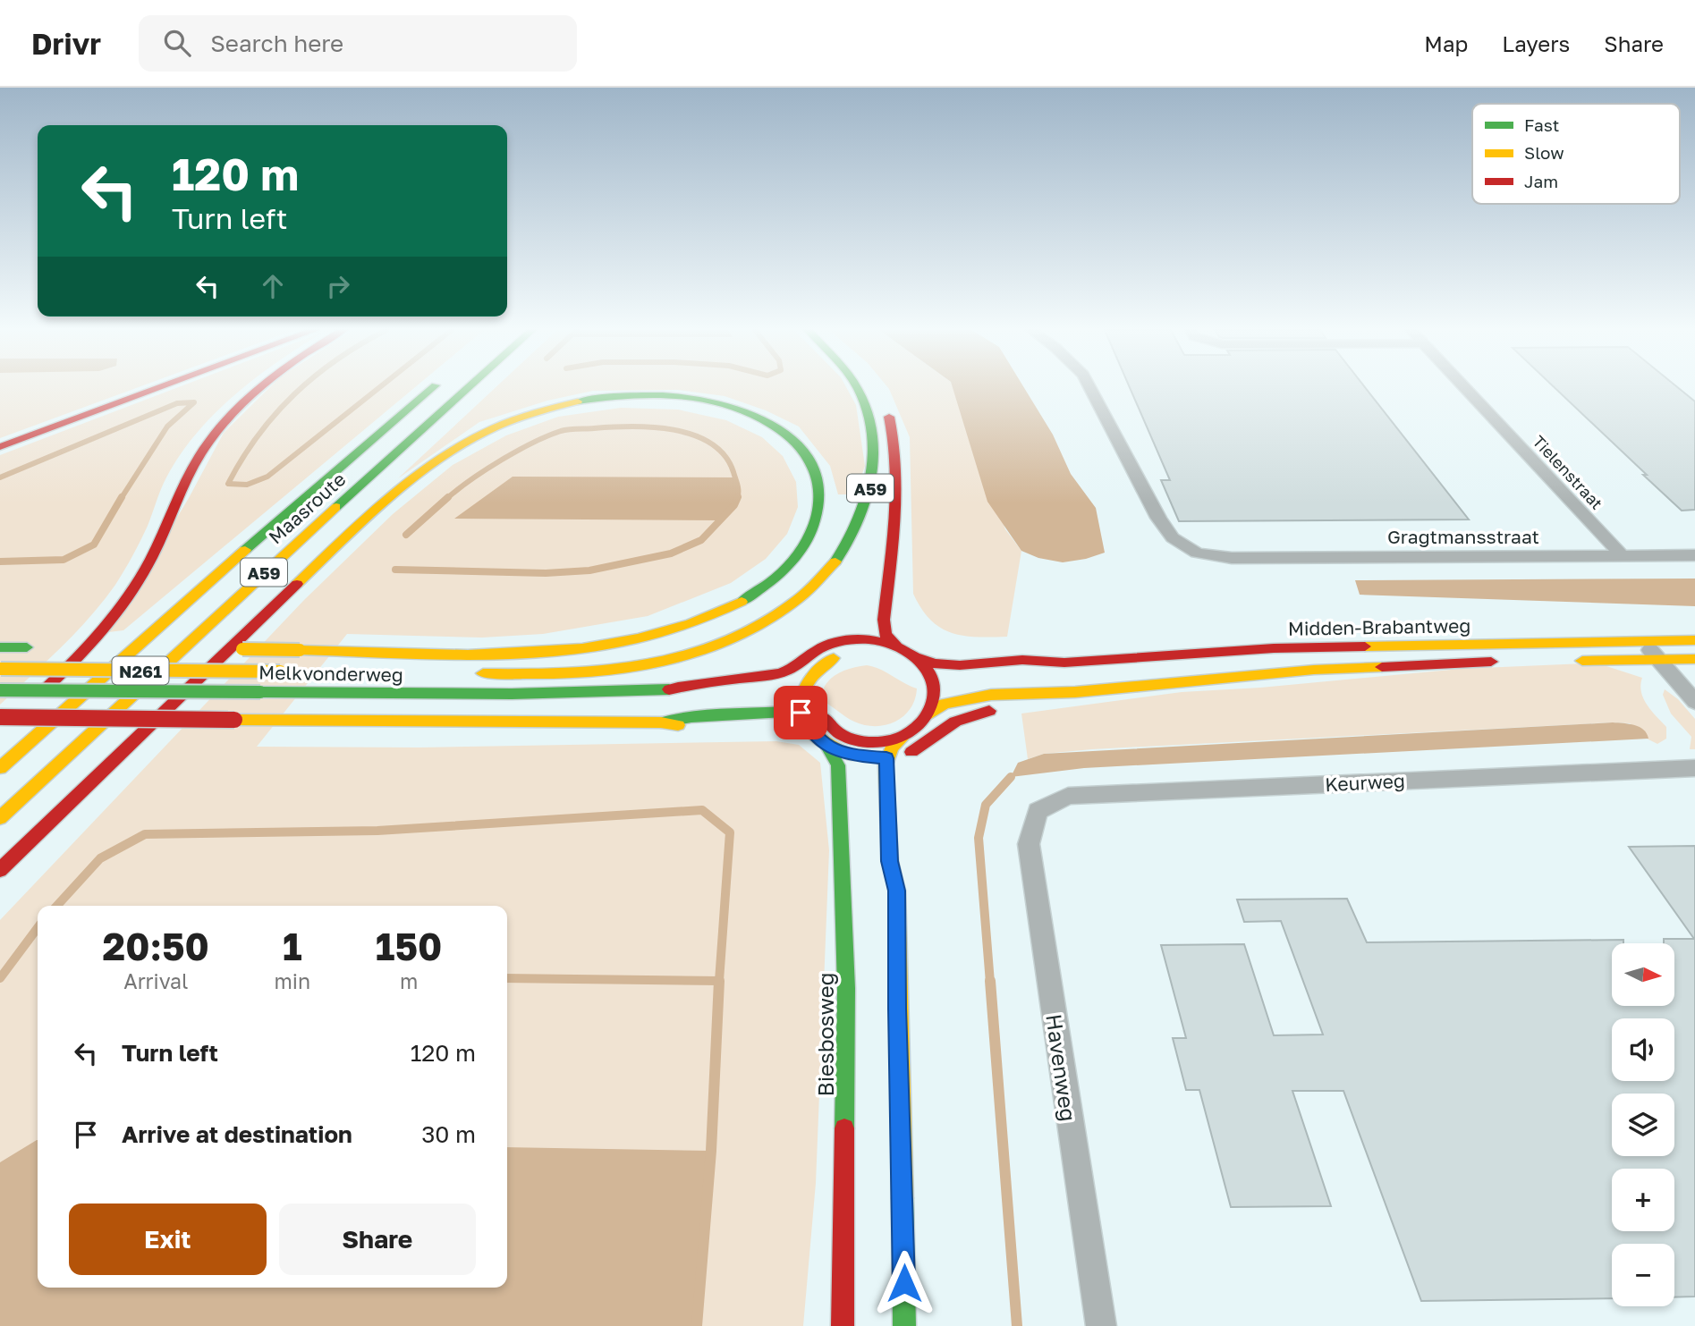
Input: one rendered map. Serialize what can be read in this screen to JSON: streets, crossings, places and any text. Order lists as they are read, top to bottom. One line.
{"streets":{"main road":["A59","Maasroute","Midden-Brabantweg","N261","Melkvonderweg","Biesbosweg"],"street":["Tielenstraat","Gragtmansstraat","Keurweg","Havenweg"]},"crossings":[["Tielenstraat","Gragtmansstraat"],["A59","N261"],["A59","Melkvonderweg"],["Midden-Brabantweg","Melkvonderweg"],["Keurweg","Havenweg"]],"legend":["Fast","Slow","Jam"],"north":"right","page":{"header":"Drivr","search":"Search here","nav":["Map","Layers","Share"],"turn":["120 m","Turn left"],"eta":["20:50","Arrival","1","min","150","m"],"map_buttons":["+","−"],"list":[{"name":"Turn left","value":"120 m"},{"name":"Arrive at destination","value":"30 m"}],"buttons":["Exit","Share"]}}
